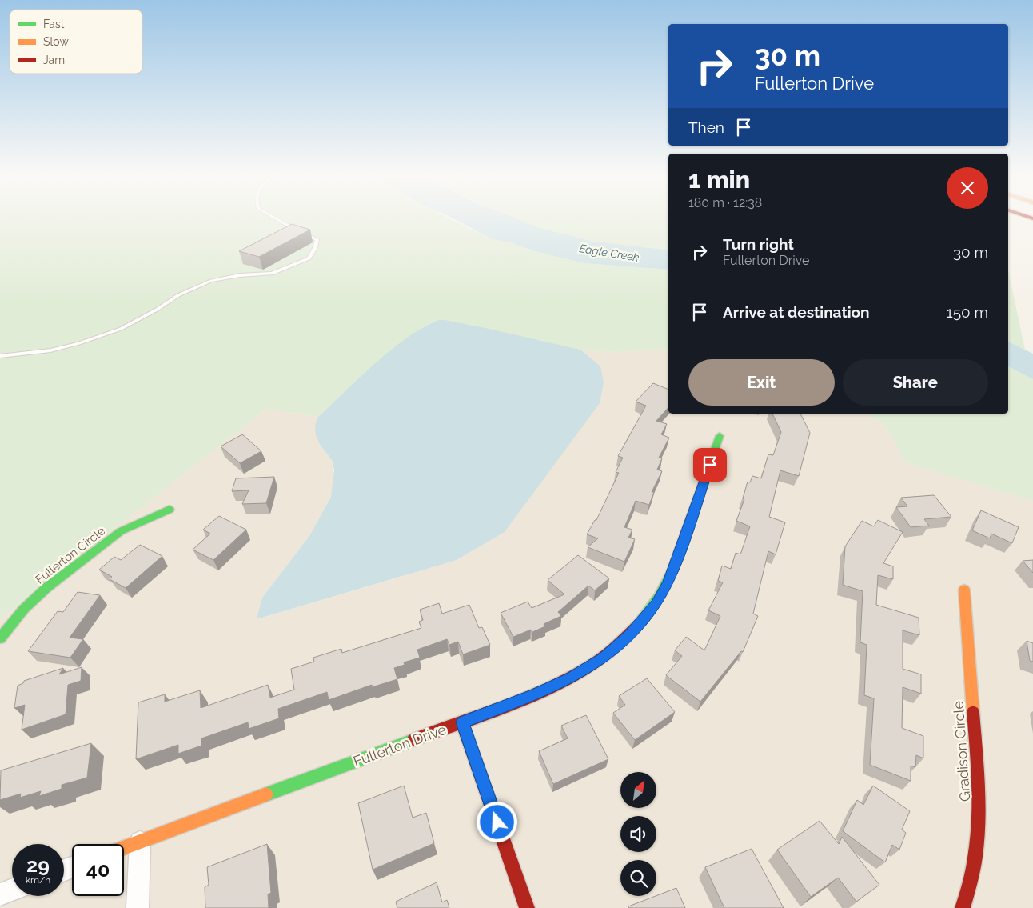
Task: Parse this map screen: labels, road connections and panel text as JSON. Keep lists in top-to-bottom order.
{
  "streets": {
    "street": ["Fullerton Circle", "Fullerton Drive", "Gradison Circle"]
  },
  "water": ["Eagle Creek"],
  "legend": ["Fast", "Slow", "Jam"],
  "north": "top right",
  "page": {
    "turn": ["30 m", "Fullerton Drive"],
    "then": "Then",
    "heading": ["1 min", "180 m · 12:38"],
    "list": [
      {
        "name": "Turn right",
        "note": "Fullerton Drive",
        "value": "30 m"
      },
      {
        "name": "Arrive at destination",
        "value": "150 m"
      }
    ],
    "buttons": ["Exit", "Share"],
    "speed": "29 km/h",
    "limit": "40"
  }
}
